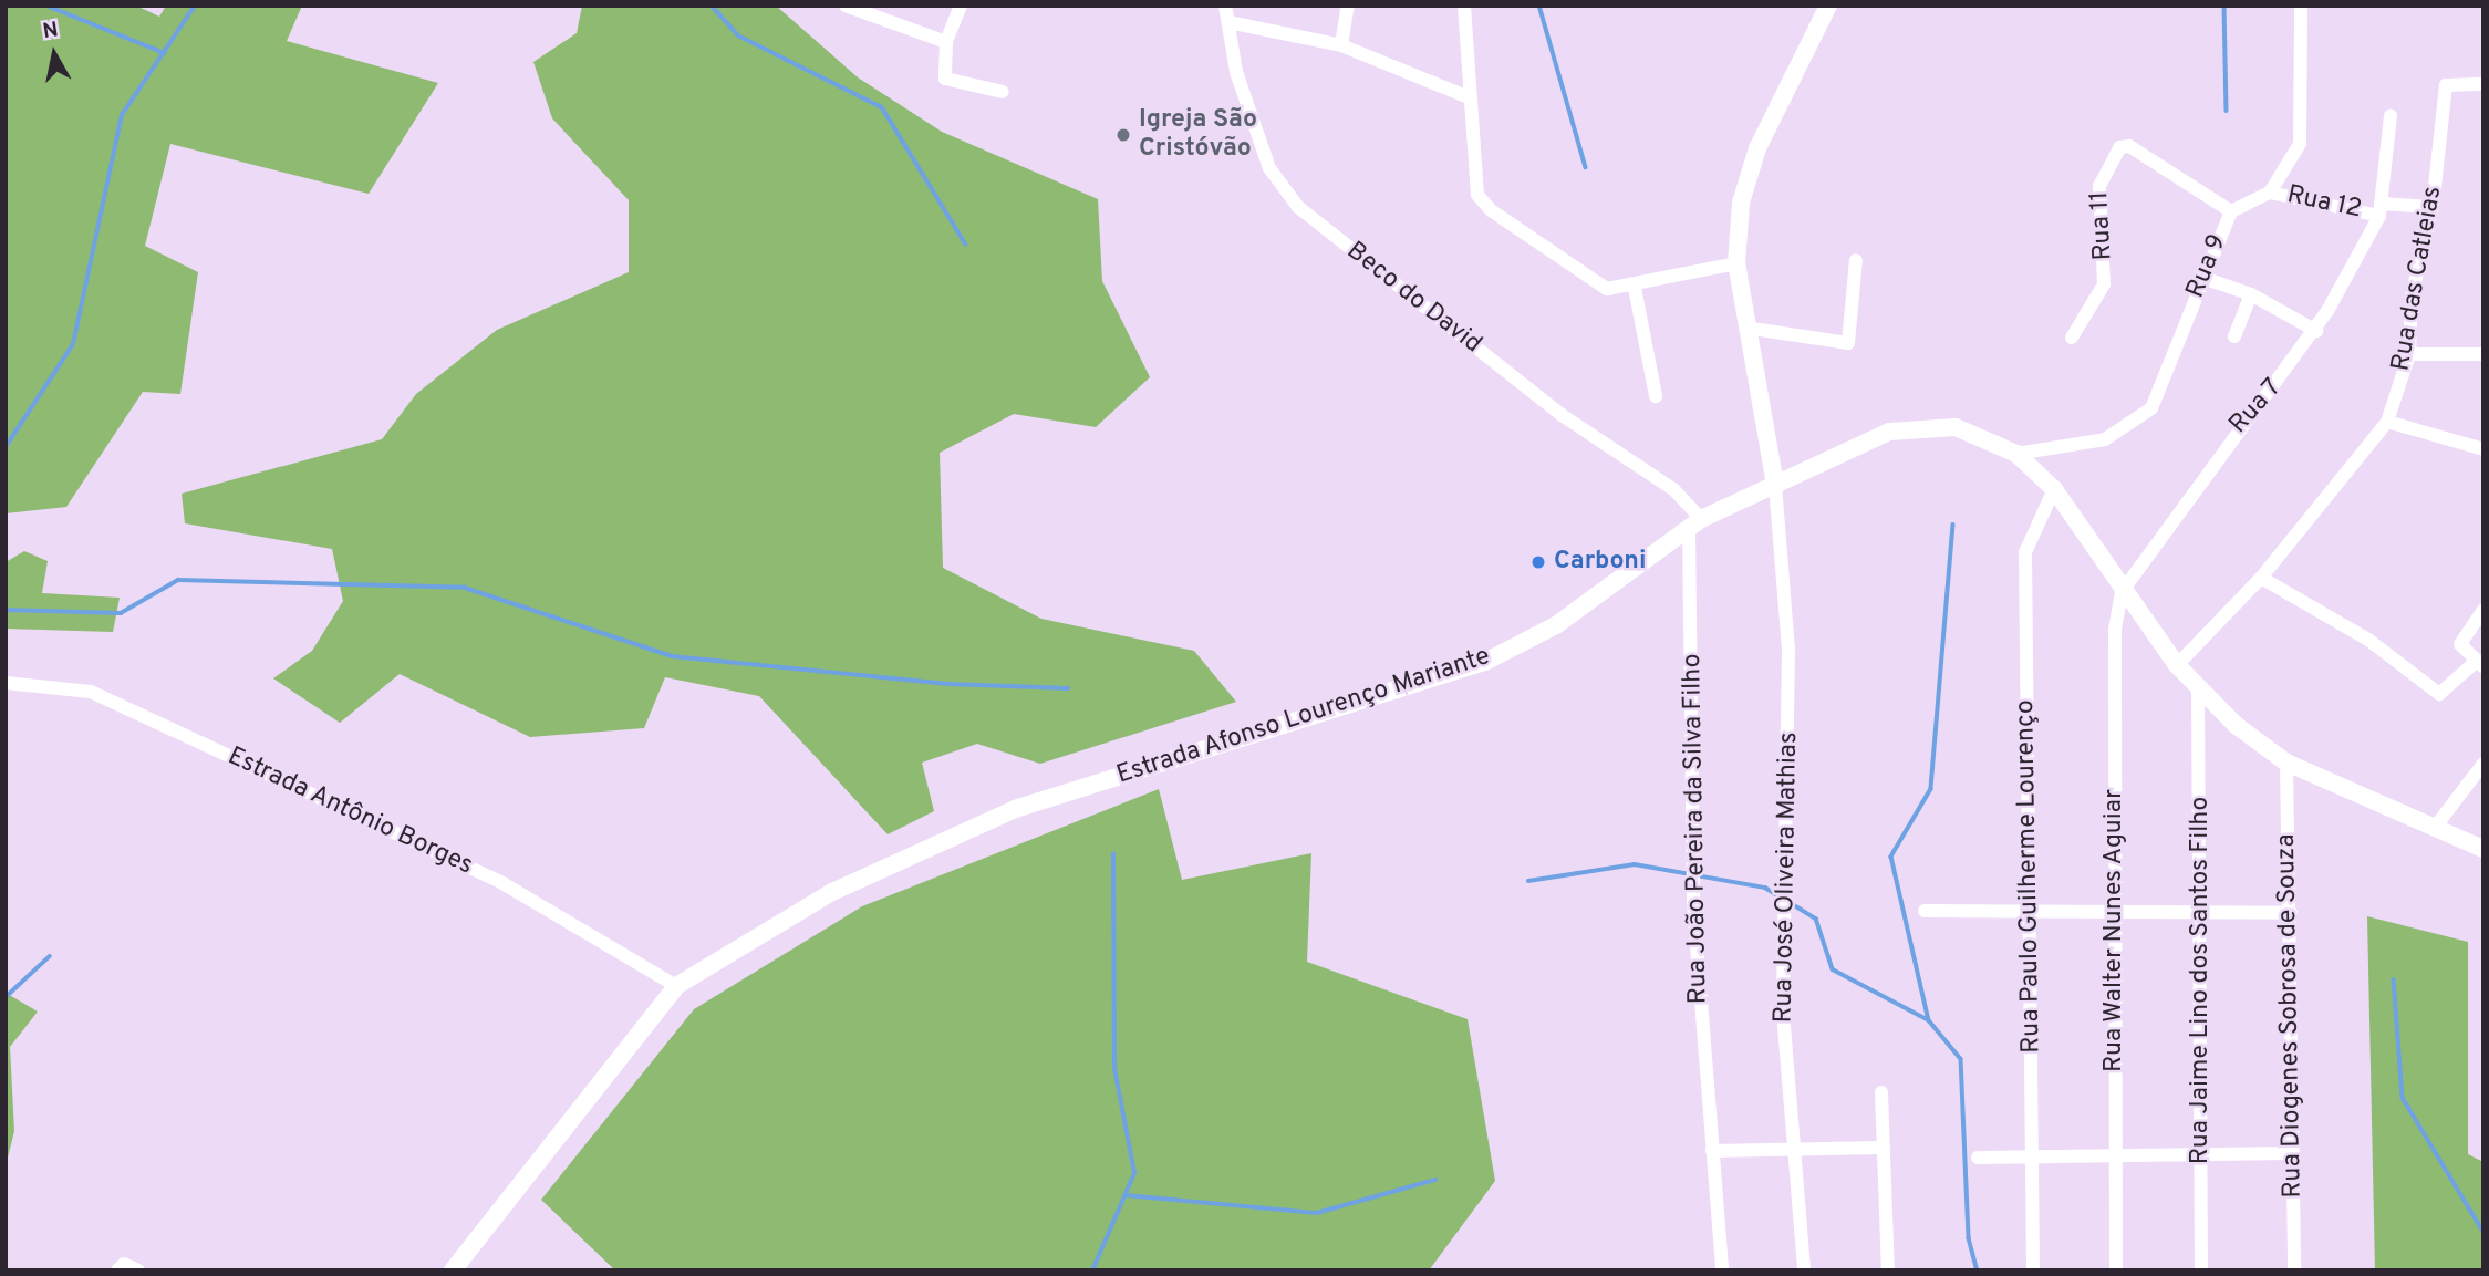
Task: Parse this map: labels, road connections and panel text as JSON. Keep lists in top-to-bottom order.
{
  "streets": {
    "main road": ["Estrada Afonso Lourenço Mariante"],
    "street": [
      "Rua 12",
      "Rua 11",
      "Rua 9",
      "Rua das Catleias",
      "Beco do David",
      "Rua 7",
      "Estrada Antônio Borges",
      "Rua João Pereira da Silva Filho",
      "Rua Paulo Guilherme Lourenço",
      "Rua José Oliveira Mathias",
      "Rua Walter Nunes Aguiar",
      "Rua Jaime Lino dos Santos Filho",
      "Rua Diogenes Sobrosa de Souza"
    ]
  },
  "crossings": [
    ["Rua 12", "Rua 9"],
    ["Rua 12", "Rua das Catleias"],
    ["Rua 12", "Rua 7"],
    ["Rua 11", "Rua 9"],
    ["Rua 9", "Estrada Afonso Lourenço Mariante"],
    ["Rua das Catleias", "Estrada Afonso Lourenço Mariante"],
    ["Beco do David", "Estrada Afonso Lourenço Mariante"],
    ["Beco do David", "Rua João Pereira da Silva Filho"],
    ["Rua 7", "Estrada Afonso Lourenço Mariante"],
    ["Rua 7", "Rua Walter Nunes Aguiar"],
    ["Estrada Afonso Lourenço Mariante", "Estrada Antônio Borges"],
    ["Estrada Afonso Lourenço Mariante", "Rua João Pereira da Silva Filho"],
    ["Estrada Afonso Lourenço Mariante", "Rua Paulo Guilherme Lourenço"],
    ["Estrada Afonso Lourenço Mariante", "Rua José Oliveira Mathias"],
    ["Estrada Afonso Lourenço Mariante", "Rua Walter Nunes Aguiar"],
    ["Estrada Afonso Lourenço Mariante", "Rua Jaime Lino dos Santos Filho"],
    ["Estrada Afonso Lourenço Mariante", "Rua Diogenes Sobrosa de Souza"]
  ],
  "places": ["Igreja São Cristóvão", "Carboni"],
  "north": "top"
}
